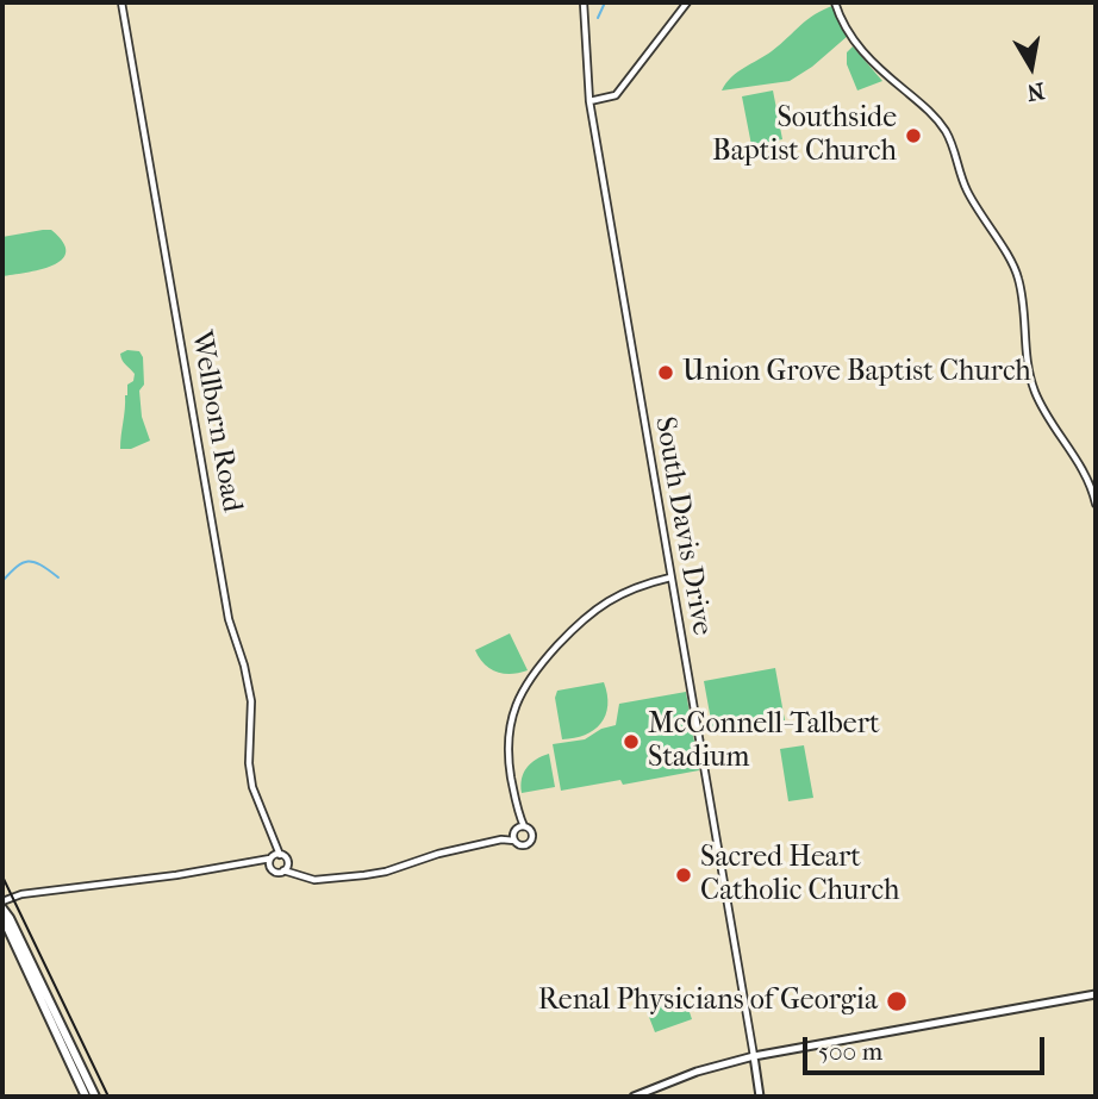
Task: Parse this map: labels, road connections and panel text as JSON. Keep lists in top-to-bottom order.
{
  "streets": {
    "street": ["Wellborn Road", "South Davis Drive"]
  },
  "places": [
    "Southside Baptist Church",
    "Union Grove Baptist Church",
    "McConnell-Talbert Stadium",
    "Sacred Heart Catholic Church",
    "Renal Physicians of Georgia"
  ],
  "scale_bar": "500 m",
  "north": "bottom"
}
